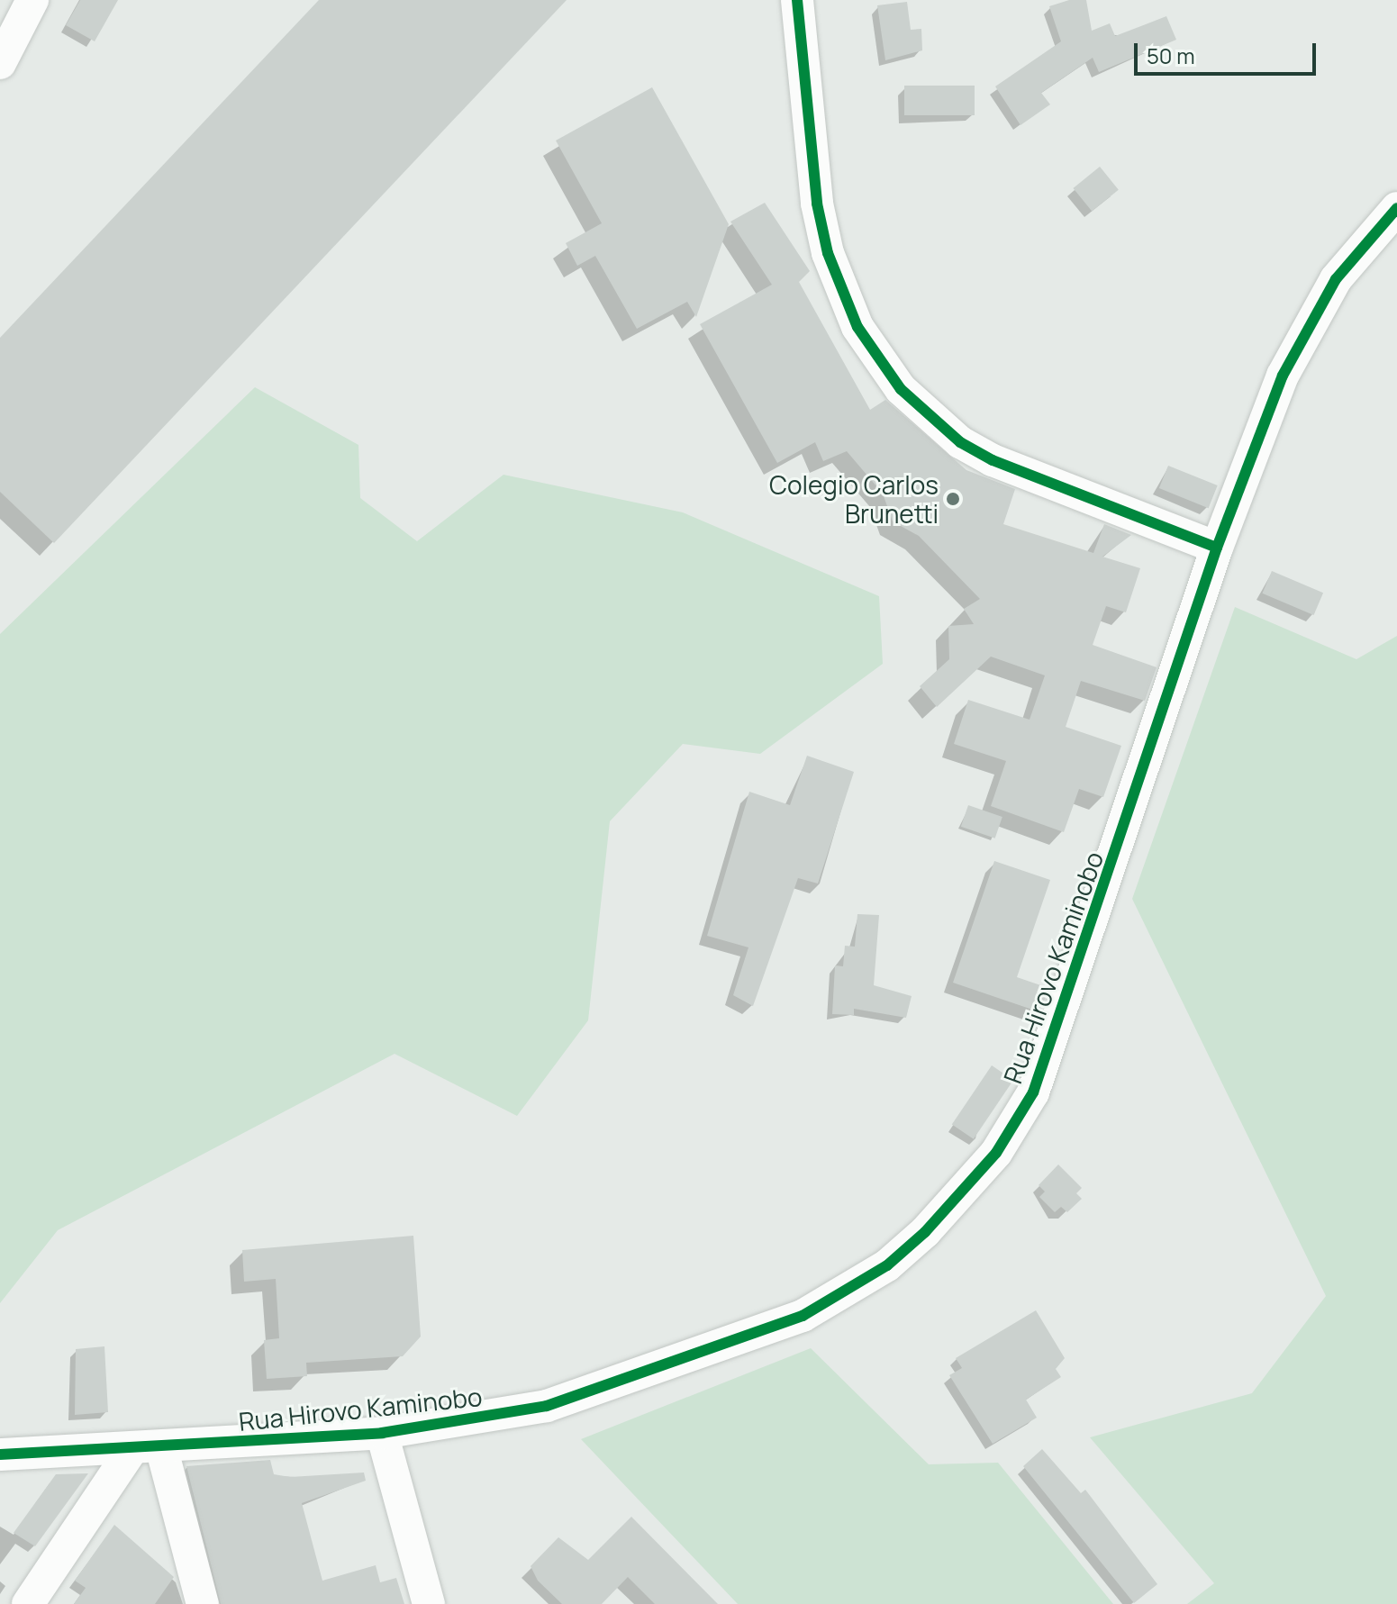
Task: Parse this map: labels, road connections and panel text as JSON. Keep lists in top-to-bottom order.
{
  "streets": {
    "street": ["Rua Hirovo Kaminobo"]
  },
  "places": ["Colegio Carlos Brunetti"],
  "scale_bar": "50 m"
}
